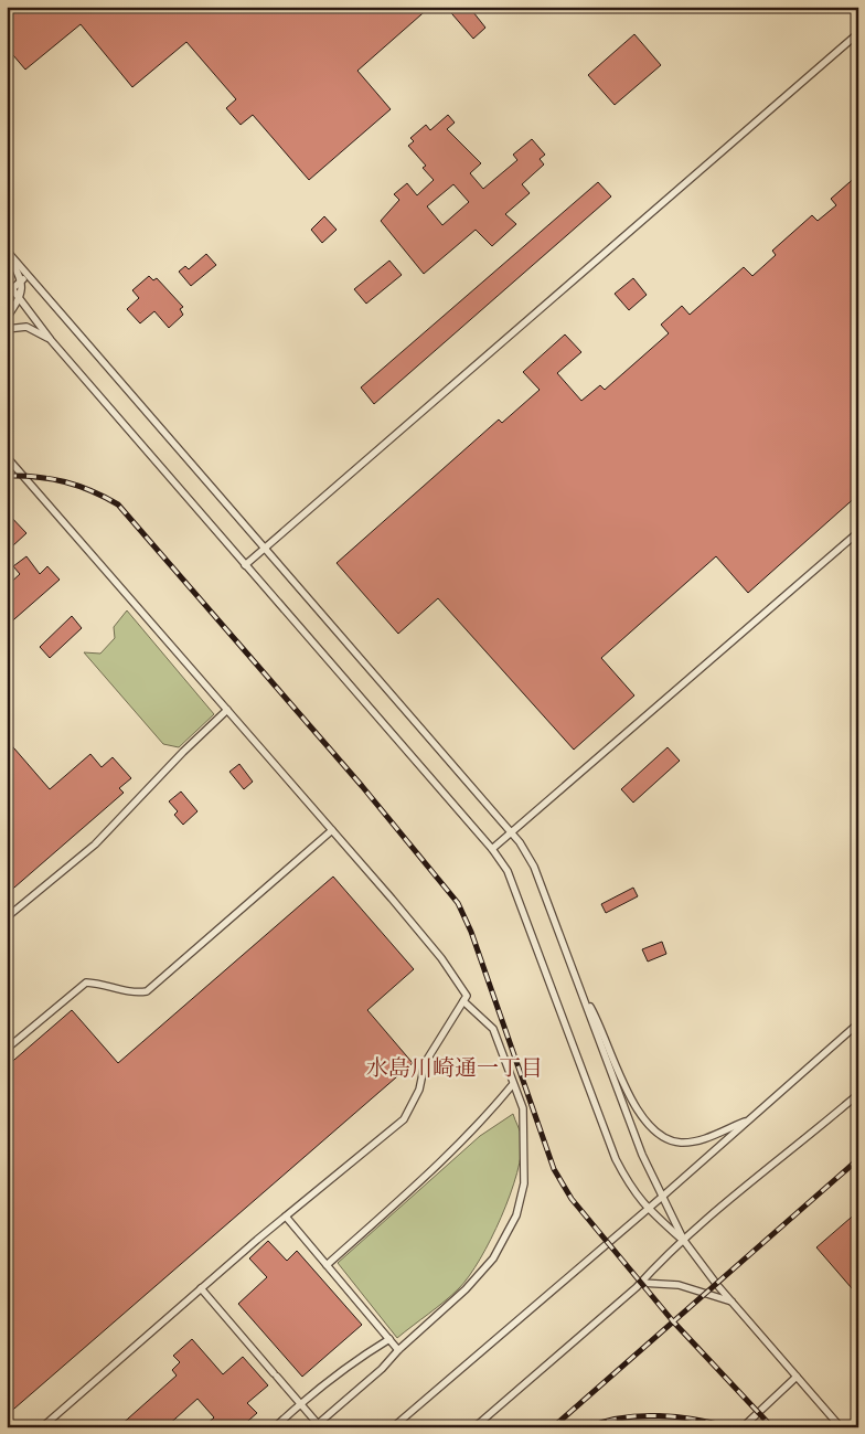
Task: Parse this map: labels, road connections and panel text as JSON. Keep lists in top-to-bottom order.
{
  "districts": ["水島川崎通一丁目"]
}
